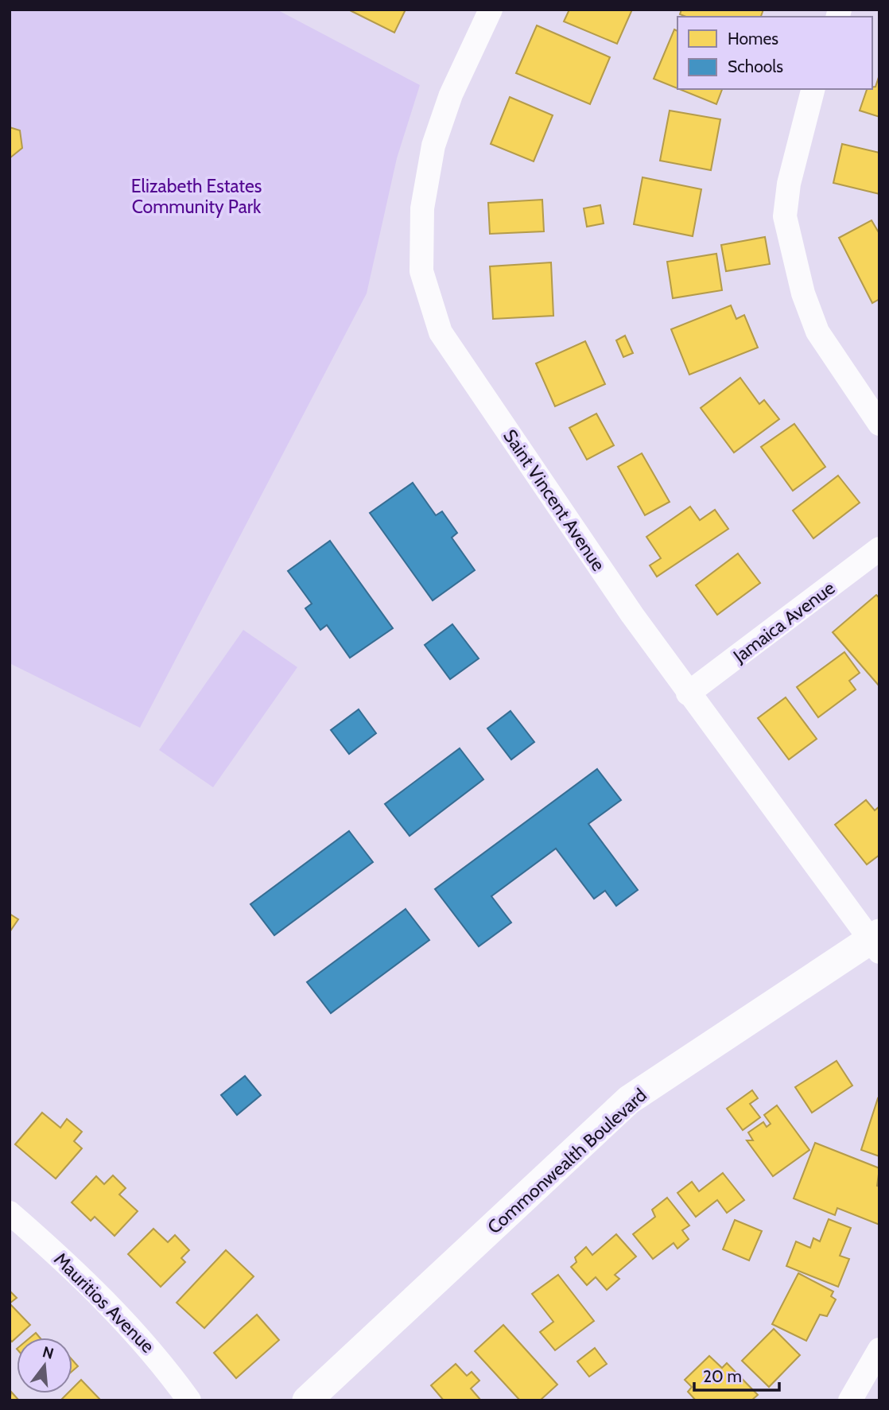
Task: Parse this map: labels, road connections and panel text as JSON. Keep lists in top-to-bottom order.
{
  "streets": {
    "street": [
      "Saint Vincent Avenue",
      "Jamaica Avenue",
      "Commonwealth Boulevard",
      "Mauritios Avenue"
    ]
  },
  "crossings": [
    ["Saint Vincent Avenue", "Jamaica Avenue"],
    ["Saint Vincent Avenue", "Commonwealth Boulevard"]
  ],
  "parks": ["Elizabeth Estates Community Park"],
  "legend": ["Homes", "Schools"],
  "scale_bar": "20 m",
  "north": "top"
}
